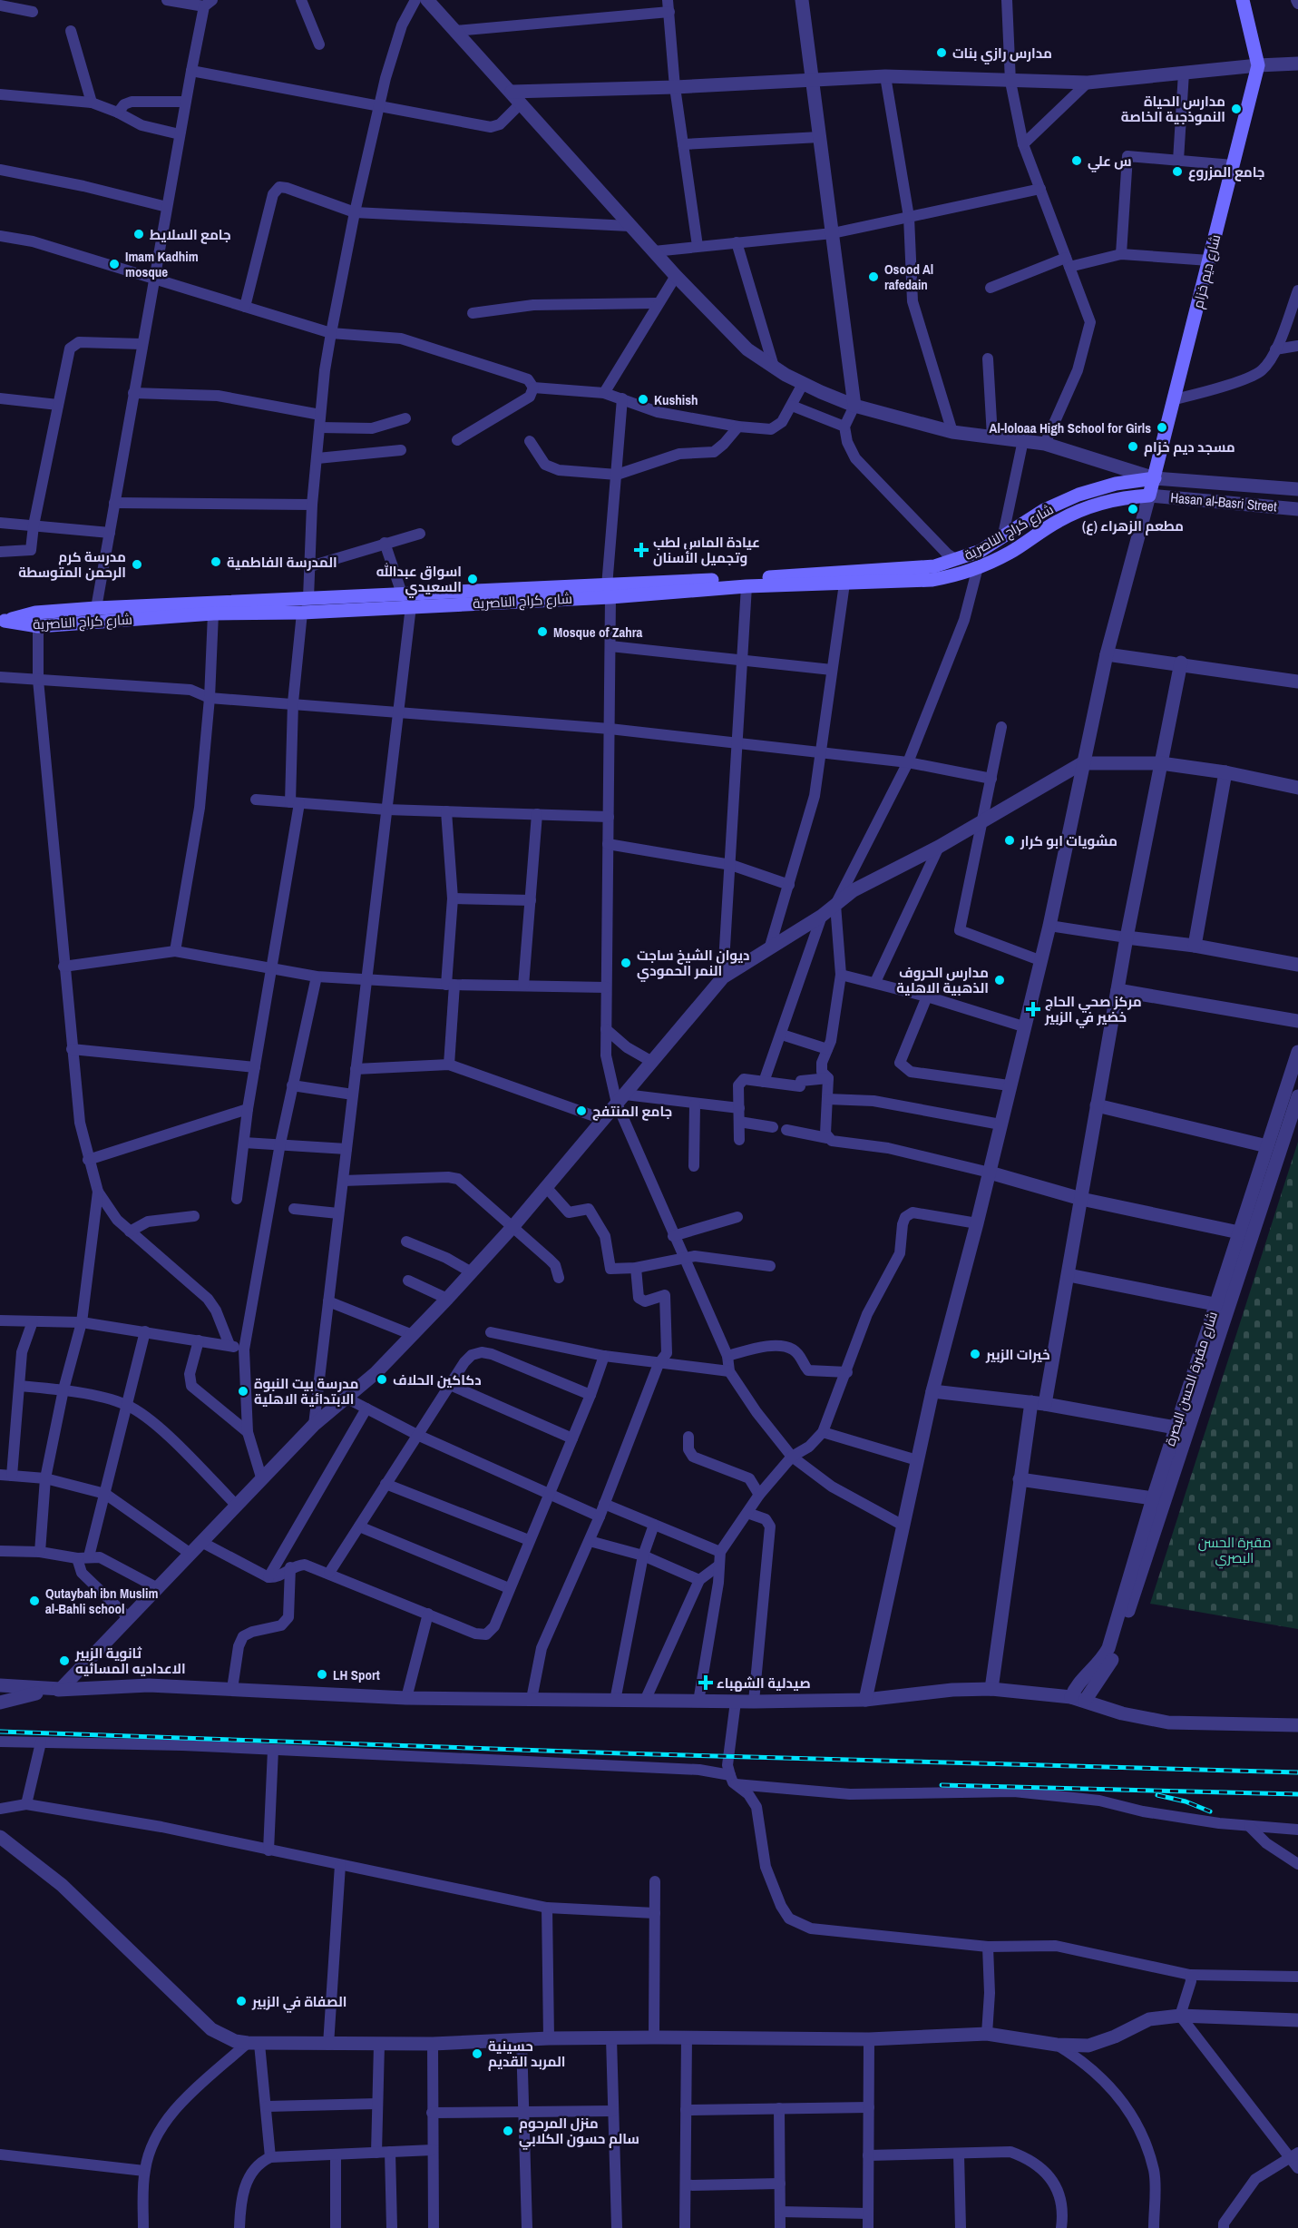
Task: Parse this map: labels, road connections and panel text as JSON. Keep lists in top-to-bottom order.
{
  "streets": {
    "main road": ["شارع ديم خزام", "شارع كراج الناصرية"],
    "street": ["Hasan al-Basri Street", "شارع مقبرة الحسن البصرة"]
  },
  "crossings": [
    ["شارع ديم خزام", "Hasan al-Basri Street"],
    ["شارع ديم خزام", "شارع كراج الناصرية"],
    ["Hasan al-Basri Street", "شارع كراج الناصرية"]
  ],
  "parks": ["مقبرة الحسن البصري"],
  "places": {
    "other": [
      "مدارس رازي بنات",
      "مدارس الحياة النموذجية الخاصة",
      "س علي",
      "جامع المزروع",
      "جامع السلايط",
      "Imam Kadhim mosque",
      "Osood Al rafedain",
      "Kushish",
      "Al-loloaa High School for Girls",
      "مسجد ديم خزام",
      "مطعم الزهراء (ع)",
      "المدرسة الفاطمية",
      "مدرسة كرم الرحمن المتوسطة",
      "اسواق عبدالله السعيدي",
      "Mosque of Zahra",
      "مشويات ابو كرار",
      "ديوان الشيخ ساجت النمر الحمودي",
      "مدارس الحروف الذهبية الاهلية",
      "جامع المنتفج",
      "خيرات الزبير",
      "دكاكين الحلاف",
      "مدرسة بيت النبوة الابتدائية الاهلية",
      "Qutaybah ibn Muslim al-Bahli school",
      "ثانوية الزبير الاعداديه المسائيه",
      "LH Sport",
      "الصفاة في الزبير",
      "حسينية المربد القديم",
      "منزل المرحوم سالم حسون الكلابي"
    ],
    "health": ["عيادة الماس لطب وتجميل الأسنان", "مركز صحي الحاج خضير في الزبير", "صيدلية الشهباء"]
  }
}
